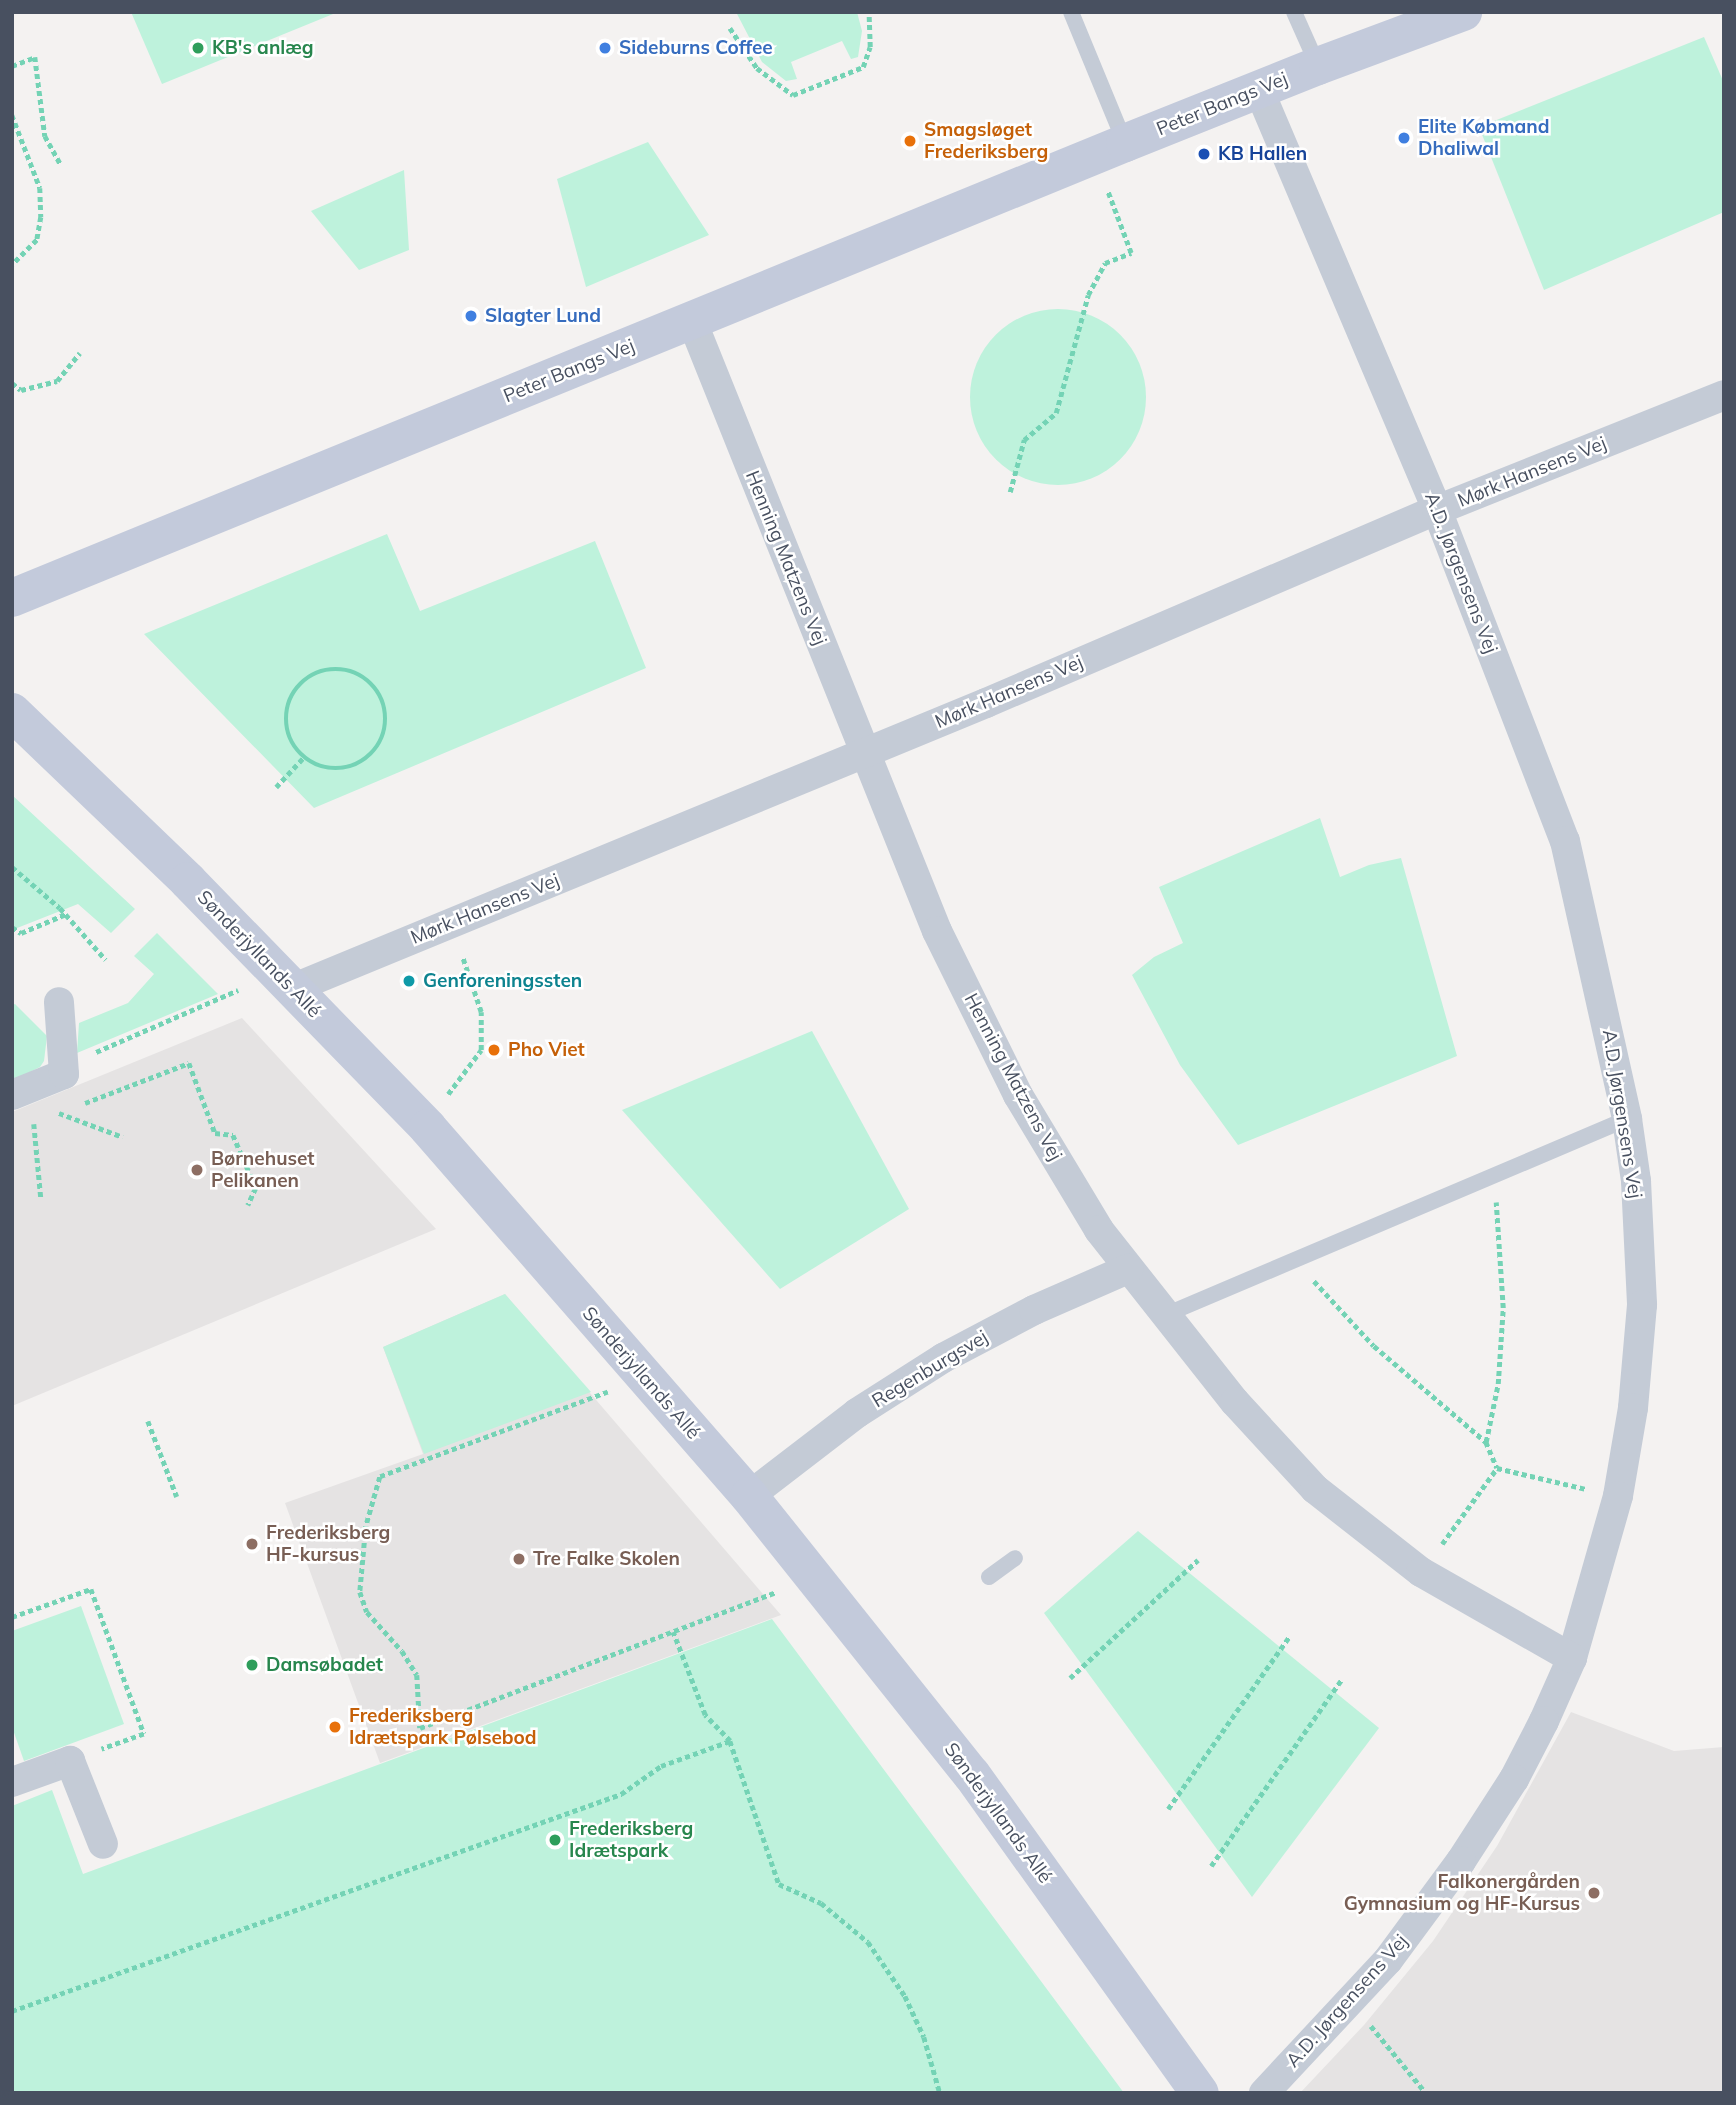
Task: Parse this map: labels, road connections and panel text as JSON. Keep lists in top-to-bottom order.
{
  "streets": {
    "street": [
      "Peter Bangs Vej",
      "Mørk Hansens Vej",
      "Henning Matzens Vej",
      "A.D. Jørgensens Vej",
      "Sønderjyllands Allé",
      "Regenburgsvej"
    ]
  },
  "crossings": [
    ["Peter Bangs Vej", "Henning Matzens Vej"],
    ["Peter Bangs Vej", "A.D. Jørgensens Vej"],
    ["Mørk Hansens Vej", "Henning Matzens Vej"],
    ["Mørk Hansens Vej", "A.D. Jørgensens Vej"],
    ["Mørk Hansens Vej", "Sønderjyllands Allé"],
    ["Henning Matzens Vej", "A.D. Jørgensens Vej"],
    ["Henning Matzens Vej", "Regenburgsvej"],
    ["Sønderjyllands Allé", "Regenburgsvej"]
  ],
  "places": [
    "KB's anlæg",
    "Sideburns Coffee",
    "Elite Købmand Dhaliwal",
    "Smagsløget Frederiksberg",
    "KB Hallen",
    "Slagter Lund",
    "Genforeningssten",
    "Pho Viet",
    "Børnehuset Pelikanen",
    "Frederiksberg HF-kursus",
    "Tre Falke Skolen",
    "Damsøbadet",
    "Frederiksberg Idrætspark Pølsebod",
    "Frederiksberg Idrætspark",
    "Falkonergården Gymnasium og HF-Kursus"
  ]
}
